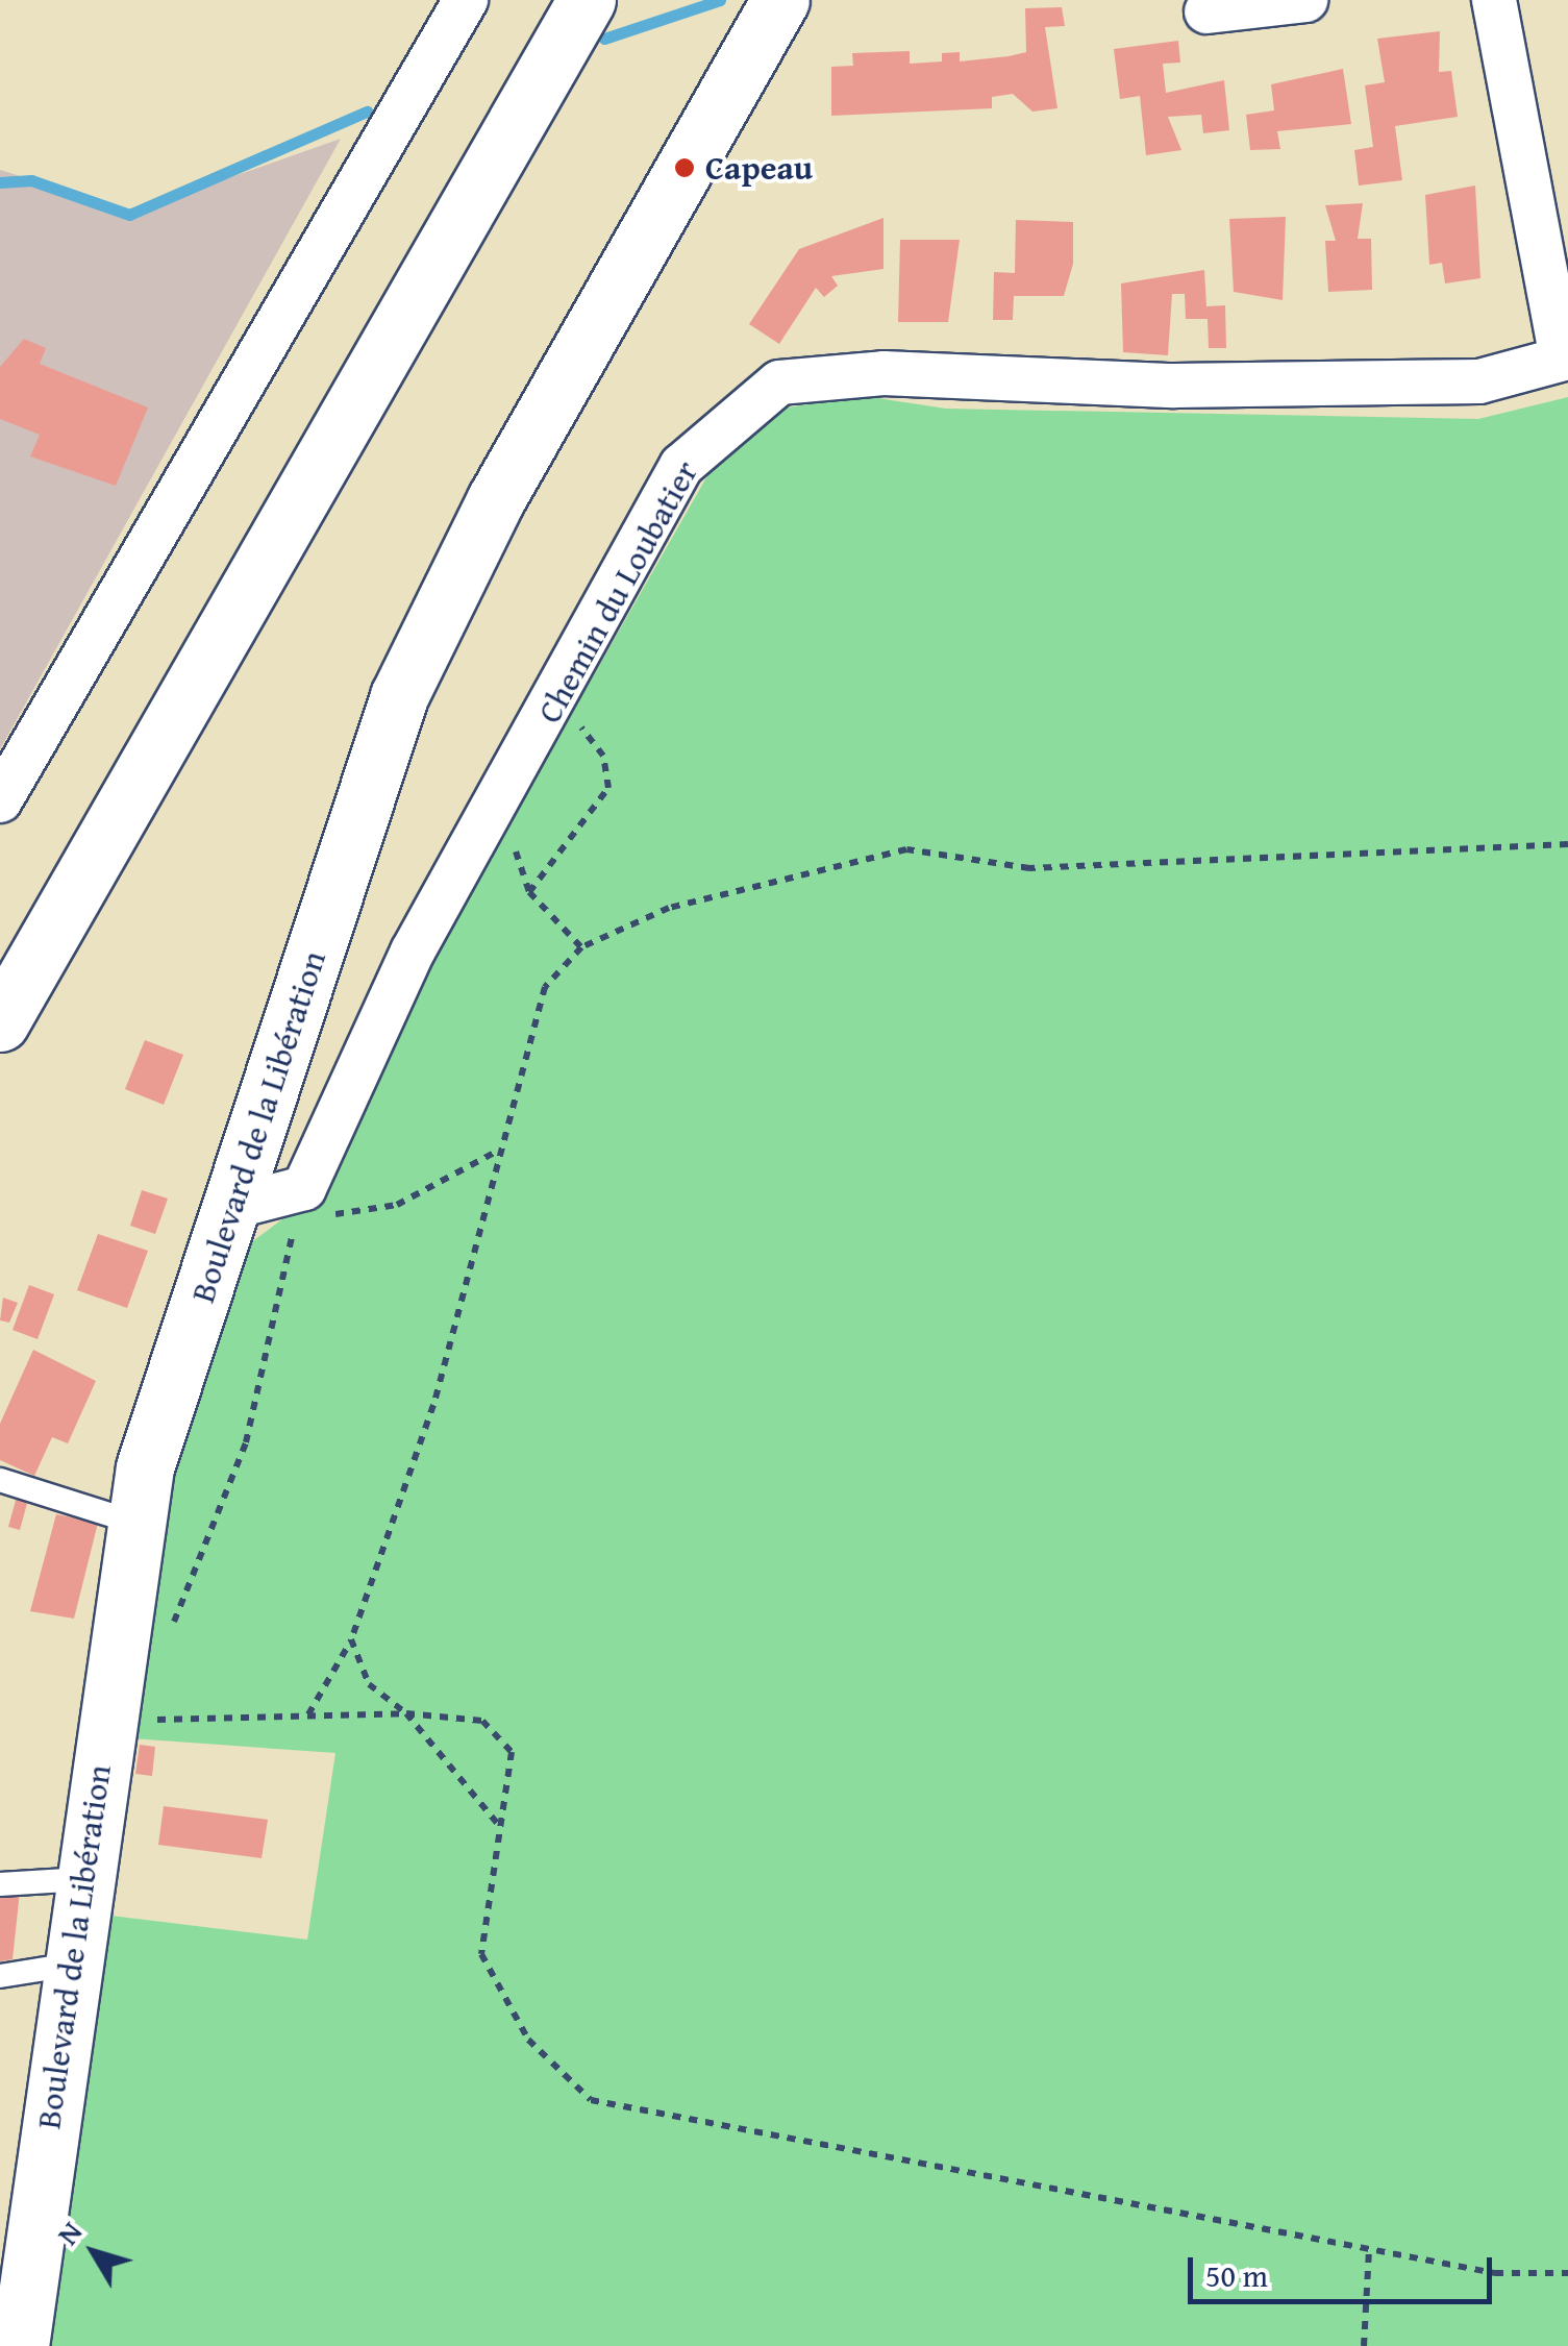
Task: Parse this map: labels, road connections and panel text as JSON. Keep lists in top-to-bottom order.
{
  "streets": {
    "street": ["Chemin du Loubatier", "Boulevard de la Libération"]
  },
  "places": ["Capeau"],
  "scale_bar": "50 m",
  "north": "top left"
}
